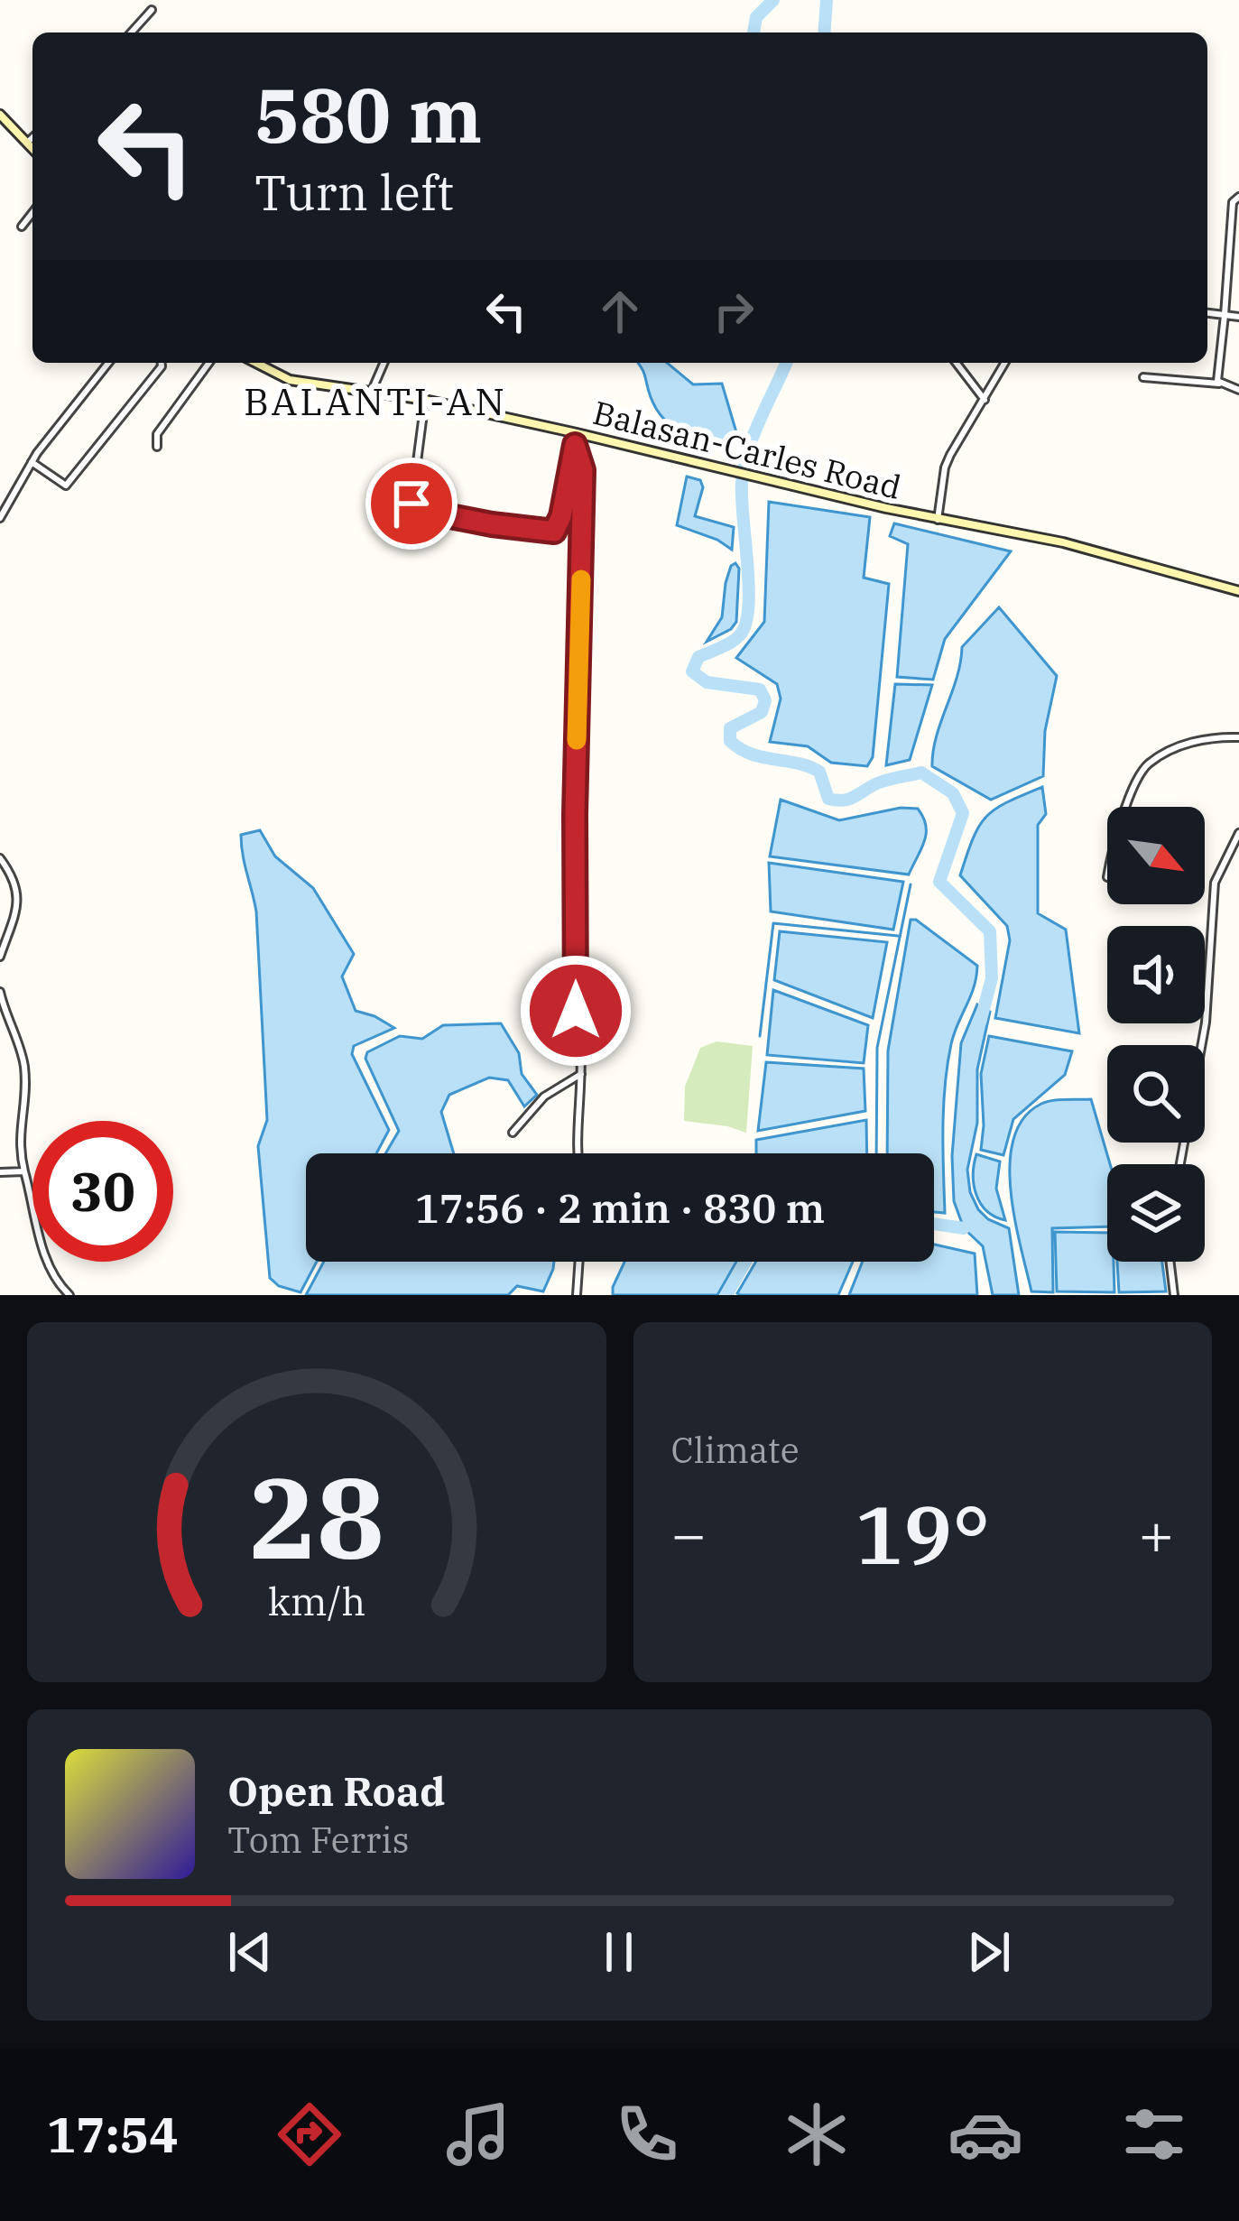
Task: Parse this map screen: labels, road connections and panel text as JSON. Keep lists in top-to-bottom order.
{
  "streets": {
    "main road": ["Balasan-Carles Road"]
  },
  "districts": ["BALANTI-AN"],
  "north": "bottom right",
  "page": {
    "turn": ["580 m", "Turn left"],
    "limit": "30",
    "trip": "17:56 · 2 min · 830 m",
    "tile": "Climate",
    "heat": ["−", "19°", "+"],
    "song": ["Open Road", "Tom Ferris"],
    "tabs": "17:54",
    "gauge": ["28", "km/h"]
  }
}
